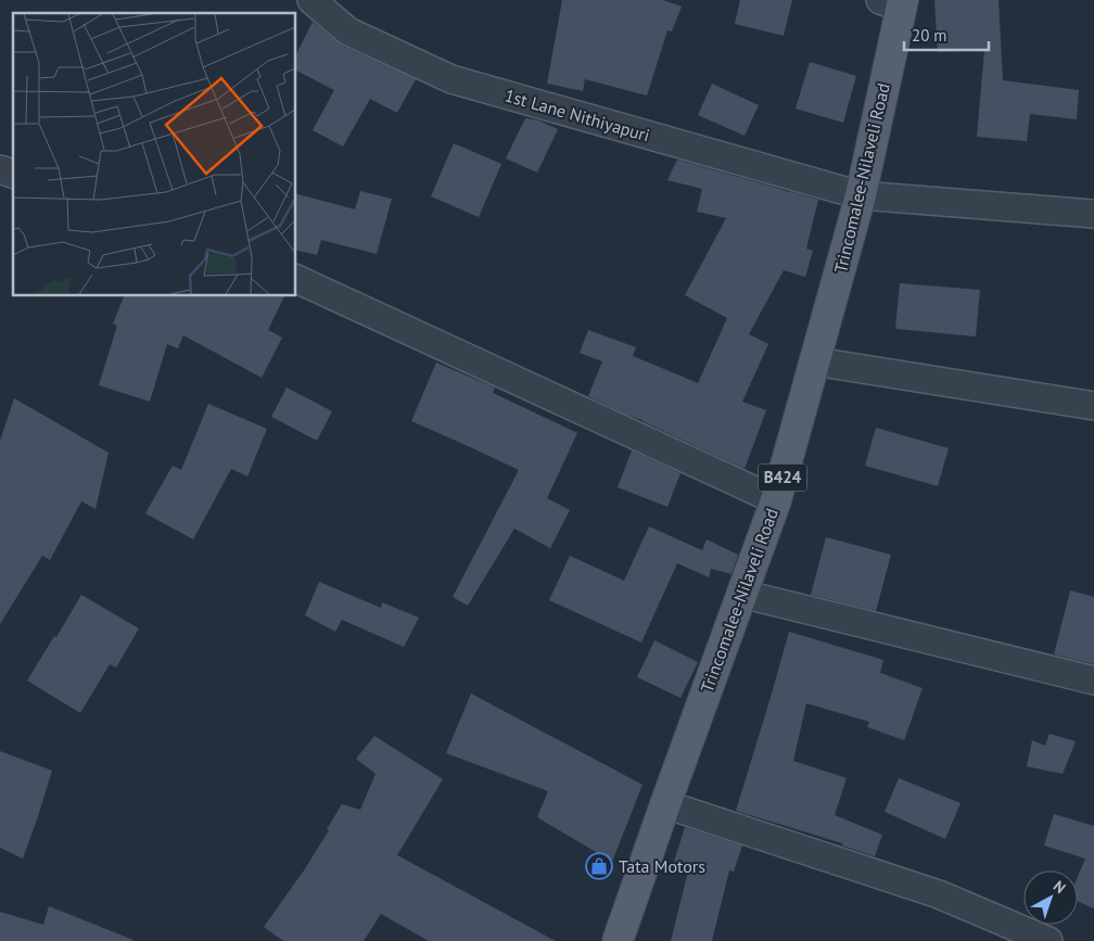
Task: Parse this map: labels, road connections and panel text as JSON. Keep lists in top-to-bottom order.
{
  "streets": {
    "main road": ["Trincomalee-Nilaveli Road", "B424"],
    "street": ["1st Lane Nithiyapuri"]
  },
  "crossings": [
    ["1st Lane Nithiyapuri", "Trincomalee-Nilaveli Road"]
  ],
  "places": {
    "shop": ["Tata Motors"]
  },
  "scale_bar": "20 m",
  "north": "top right"
}
